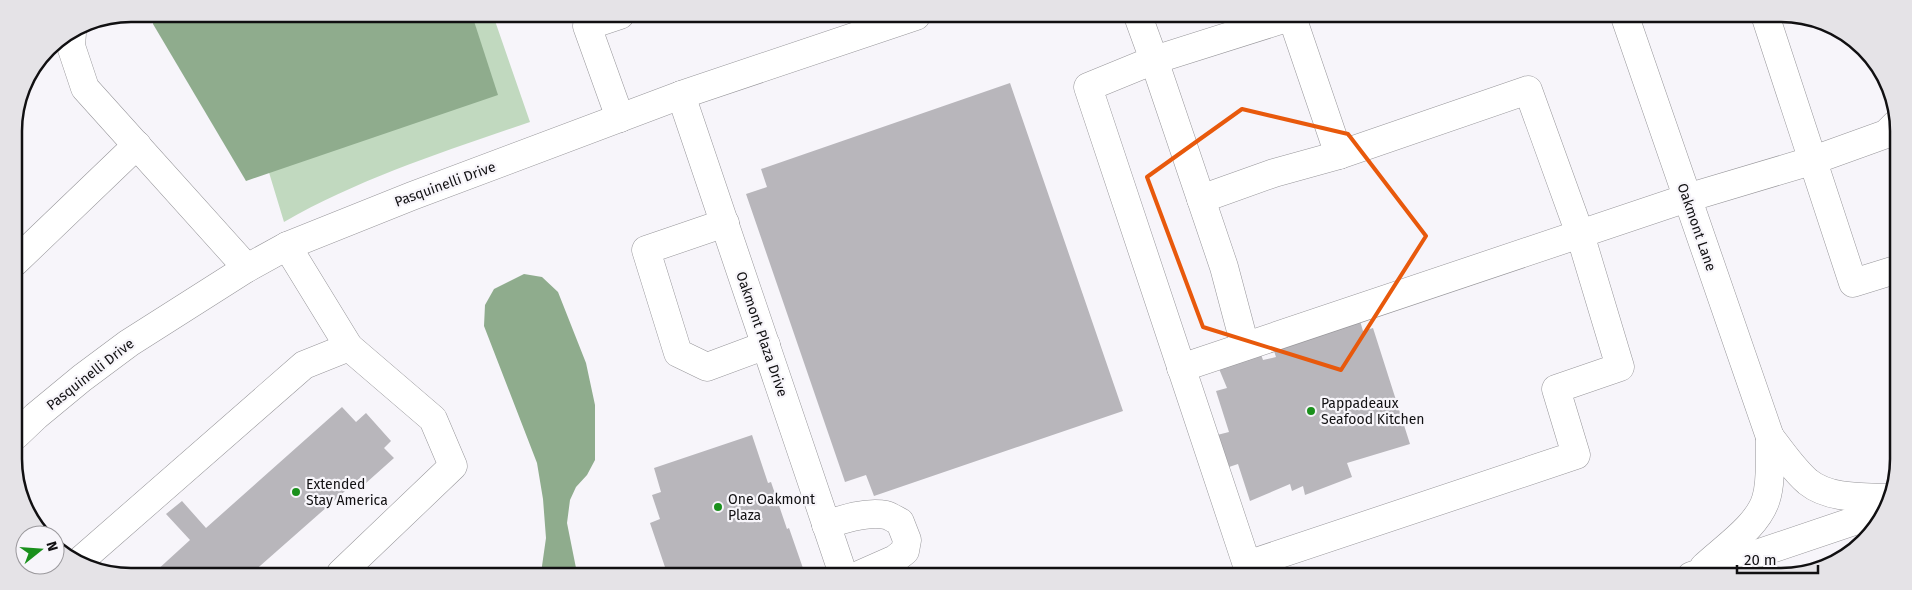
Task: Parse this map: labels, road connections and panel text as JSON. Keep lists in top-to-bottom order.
{
  "streets": {
    "main road": ["Pasquinelli Drive", "Oakmont Lane", "Oakmont Plaza Drive"]
  },
  "crossings": [
    ["Pasquinelli Drive", "Oakmont Plaza Drive"]
  ],
  "places": ["Pappadeaux Seafood Kitchen", "Extended Stay America", "One Oakmont Plaza"],
  "scale_bar": "20 m",
  "north": "right"
}
